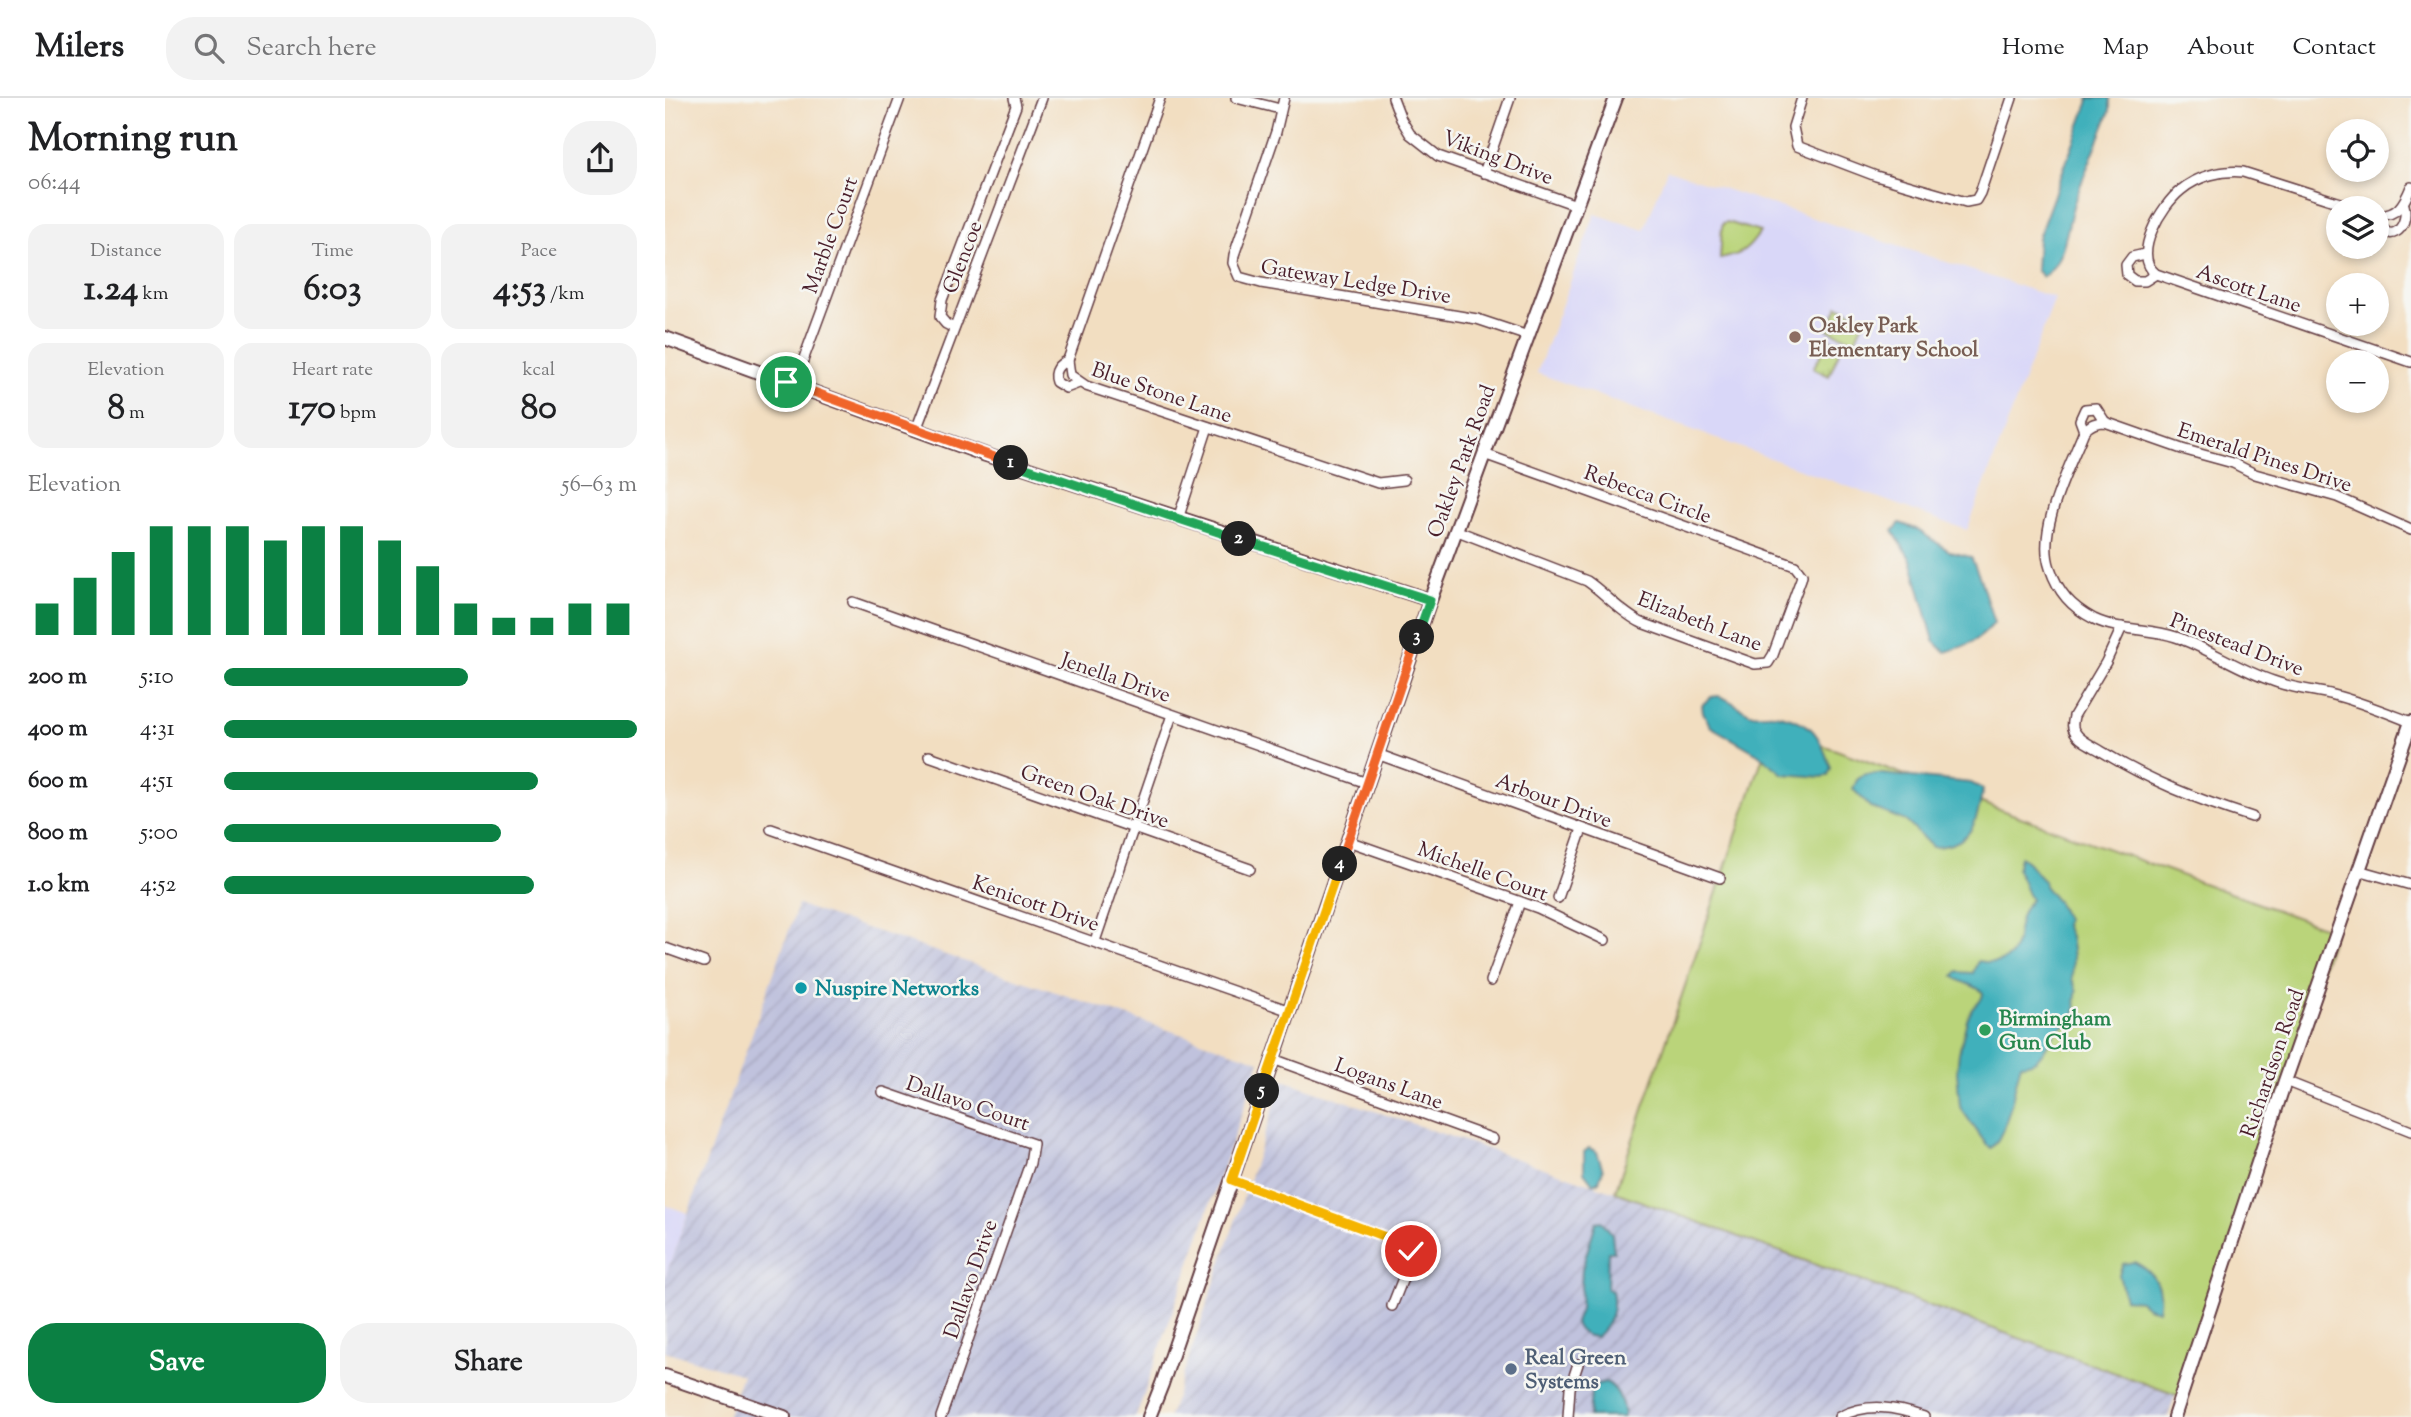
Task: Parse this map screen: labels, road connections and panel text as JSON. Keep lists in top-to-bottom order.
{
  "streets": {
    "street": [
      "Viking Drive",
      "Marble Court",
      "Glencoe",
      "Gateway Ledge Drive",
      "Ascott Lane",
      "Blue Stone Lane",
      "Emerald Pines Drive",
      "Oakley Park Road",
      "Rebecca Circle",
      "Elizabeth Lane",
      "Pinestead Drive",
      "Jenella Drive",
      "Green Oak Drive",
      "Arbour Drive",
      "Michelle Court",
      "Kenicott Drive",
      "Richardson Road",
      "Logans Lane",
      "Dallavo Court",
      "Dallavo Drive"
    ]
  },
  "crossings": [
    ["Viking Drive", "Oakley Park Road"],
    ["Gateway Ledge Drive", "Oakley Park Road"],
    ["Emerald Pines Drive", "Pinestead Drive"],
    ["Oakley Park Road", "Rebecca Circle"],
    ["Oakley Park Road", "Elizabeth Lane"],
    ["Oakley Park Road", "Jenella Drive"],
    ["Oakley Park Road", "Arbour Drive"],
    ["Oakley Park Road", "Michelle Court"],
    ["Oakley Park Road", "Kenicott Drive"],
    ["Oakley Park Road", "Logans Lane"],
    ["Rebecca Circle", "Elizabeth Lane"],
    ["Pinestead Drive", "Richardson Road"],
    ["Dallavo Court", "Dallavo Drive"]
  ],
  "places": [
    "Oakley Park Elementary School",
    "Nuspire Networks",
    "Birmingham Gun Club",
    "Real Green Systems"
  ],
  "page": {
    "header": "Milers",
    "search": "Search here",
    "nav": [
      "Home",
      "Map",
      "About",
      "Contact"
    ],
    "heading": ["Morning run", "06:44"],
    "map_buttons": ["+", "−"],
    "stats": [
      ["Distance", "1.24 km"],
      ["Time", "6:03"],
      ["Pace", "4:53 /km"],
      ["Elevation", "8 m"],
      ["Heart rate", "170 bpm"],
      ["kcal", "80"]
    ],
    "pins": [
      "1",
      "2",
      "3",
      "4",
      "5"
    ],
    "chart": ["Elevation", "56–63 m"],
    "list": [
      {
        "name": "200 m",
        "note": "5:10"
      },
      {
        "name": "400 m",
        "note": "4:31"
      },
      {
        "name": "600 m",
        "note": "4:51"
      },
      {
        "name": "800 m",
        "note": "5:00"
      },
      {
        "name": "1.0 km",
        "note": "4:52"
      }
    ],
    "buttons": ["Save", "Share"]
  }
}
